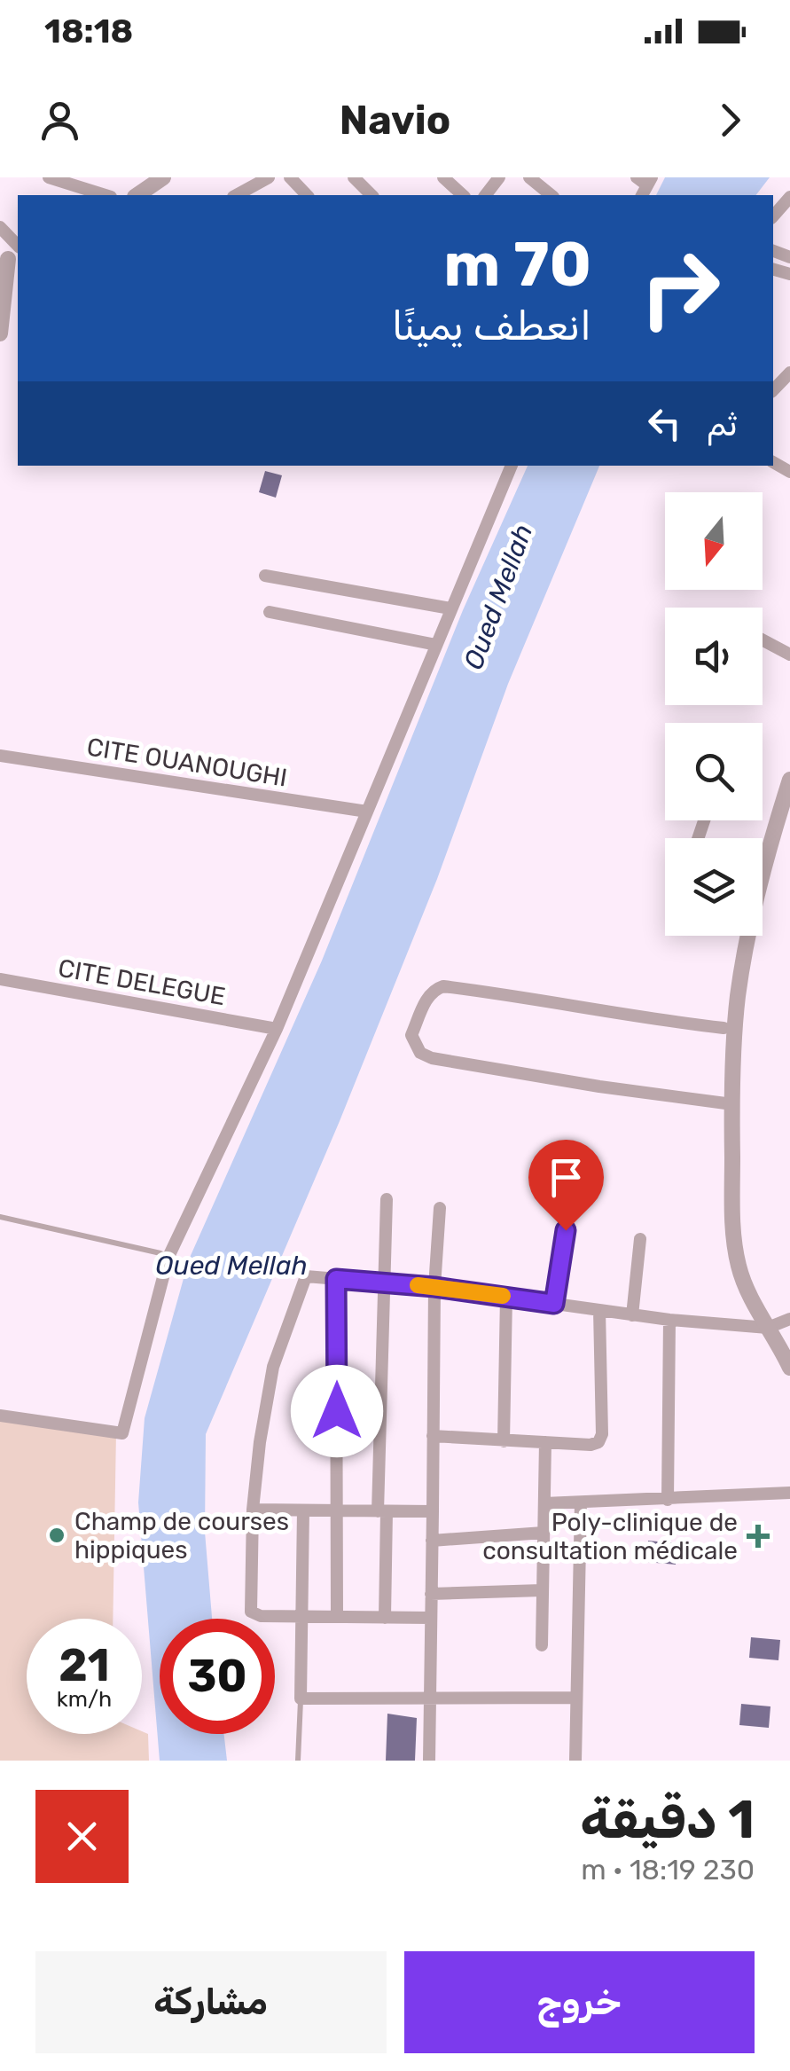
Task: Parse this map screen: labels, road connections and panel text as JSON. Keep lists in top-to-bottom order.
{
  "streets": {
    "street": ["CITE OUANOUGHI", "CITE DELEGUE"]
  },
  "water": ["Oued Mellah"],
  "places": {
    "other": ["Champ de courses hippiques"],
    "health": ["Poly-clinique de consultation médicale"]
  },
  "north": "bottom",
  "page": {
    "status": "18:18",
    "header": "Navio",
    "turn": ["70 m", "انعطف يمينًا"],
    "then": "ثم",
    "speed": "21 km/h",
    "limit": "30",
    "heading": ["1 دقيقة", "230 m · 18:19"],
    "buttons": ["خروج", "مشاركة"]
  }
}
